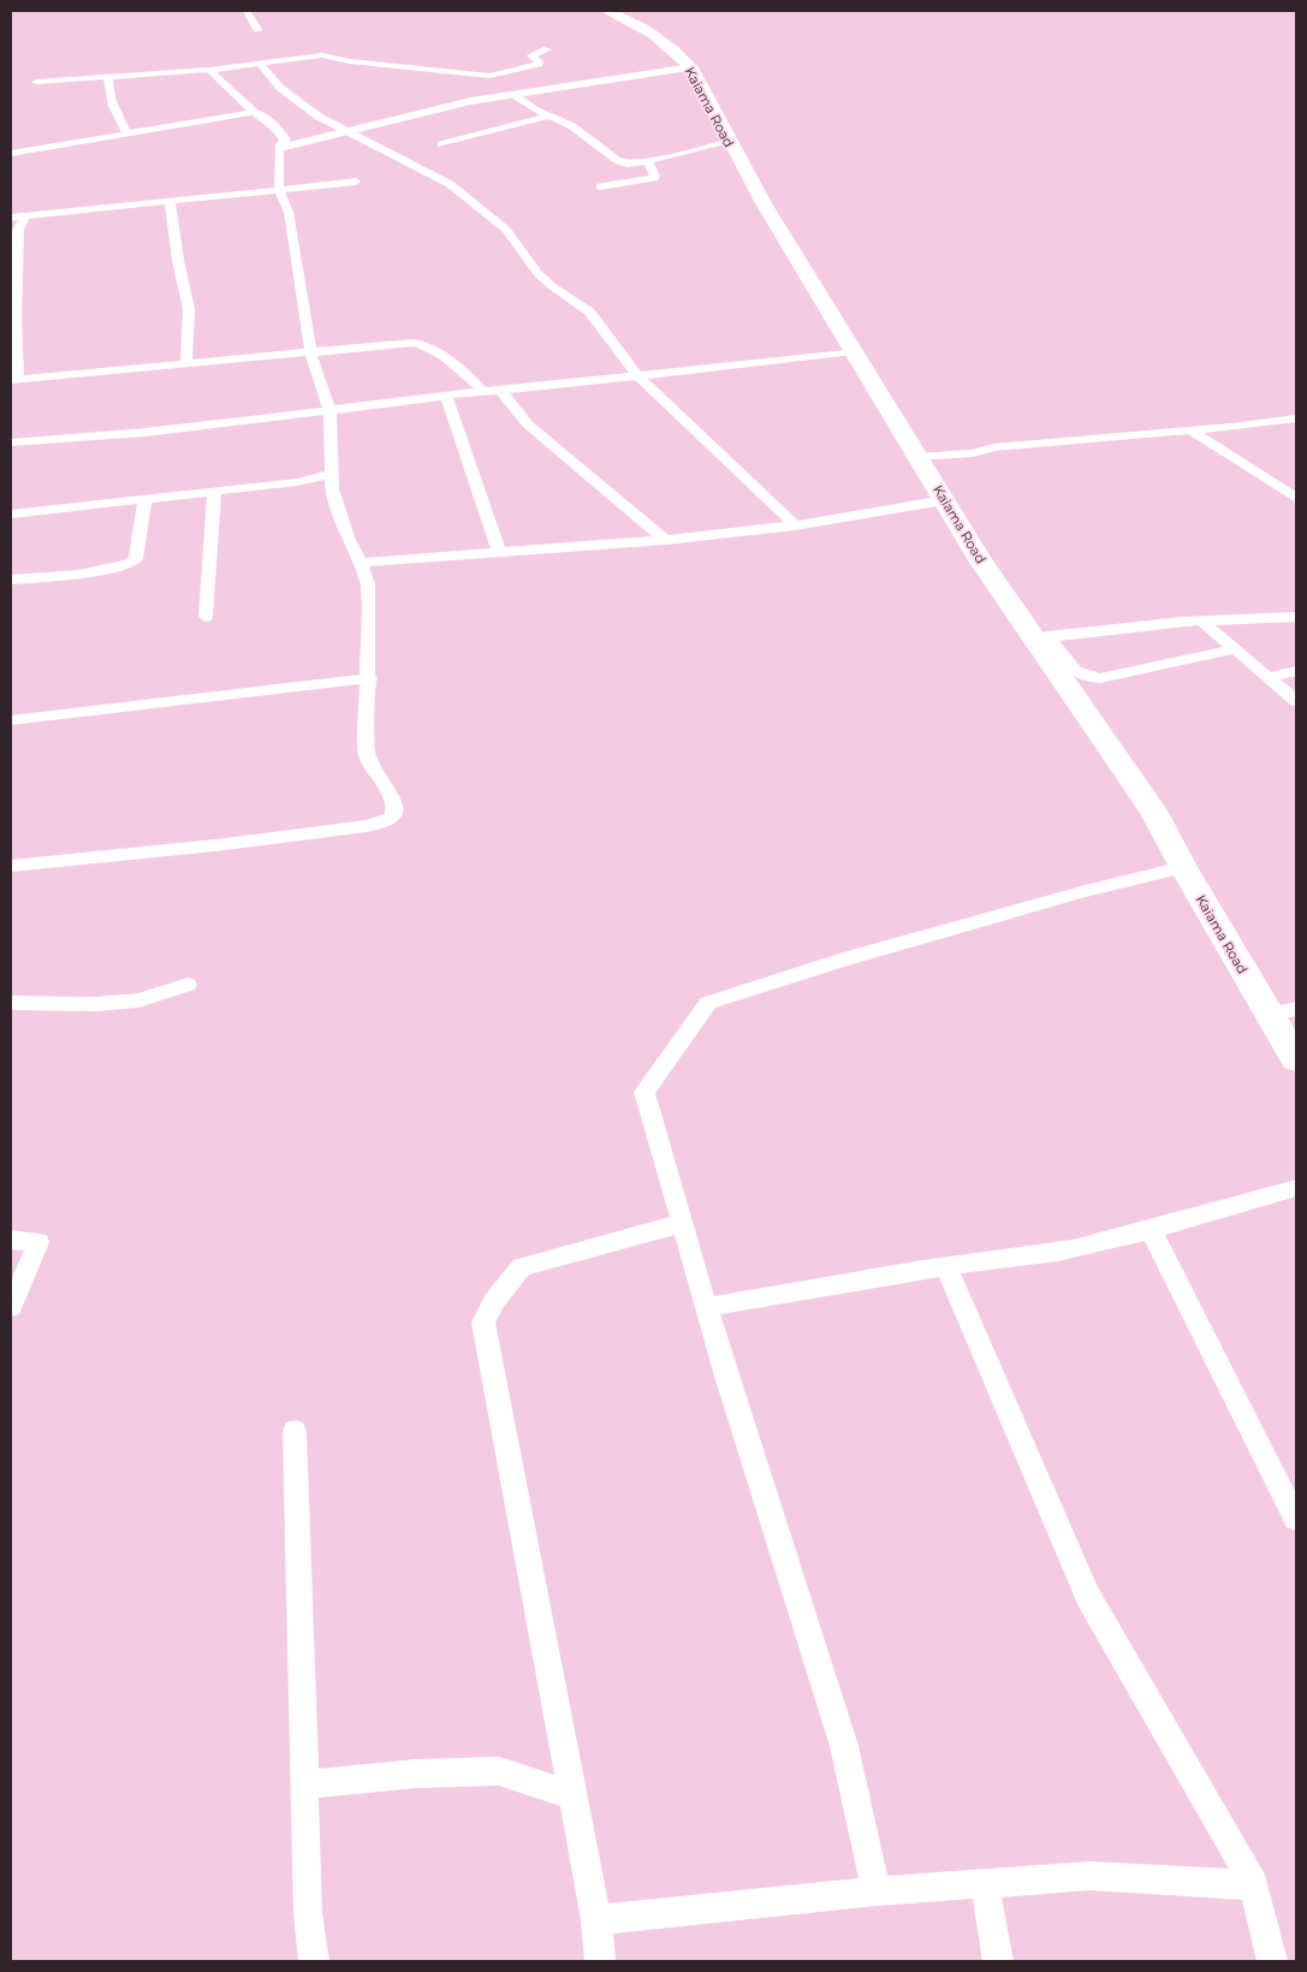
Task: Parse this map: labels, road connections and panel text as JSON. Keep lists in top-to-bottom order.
{
  "streets": {
    "highway": ["Kaiama Road"]
  }
}
